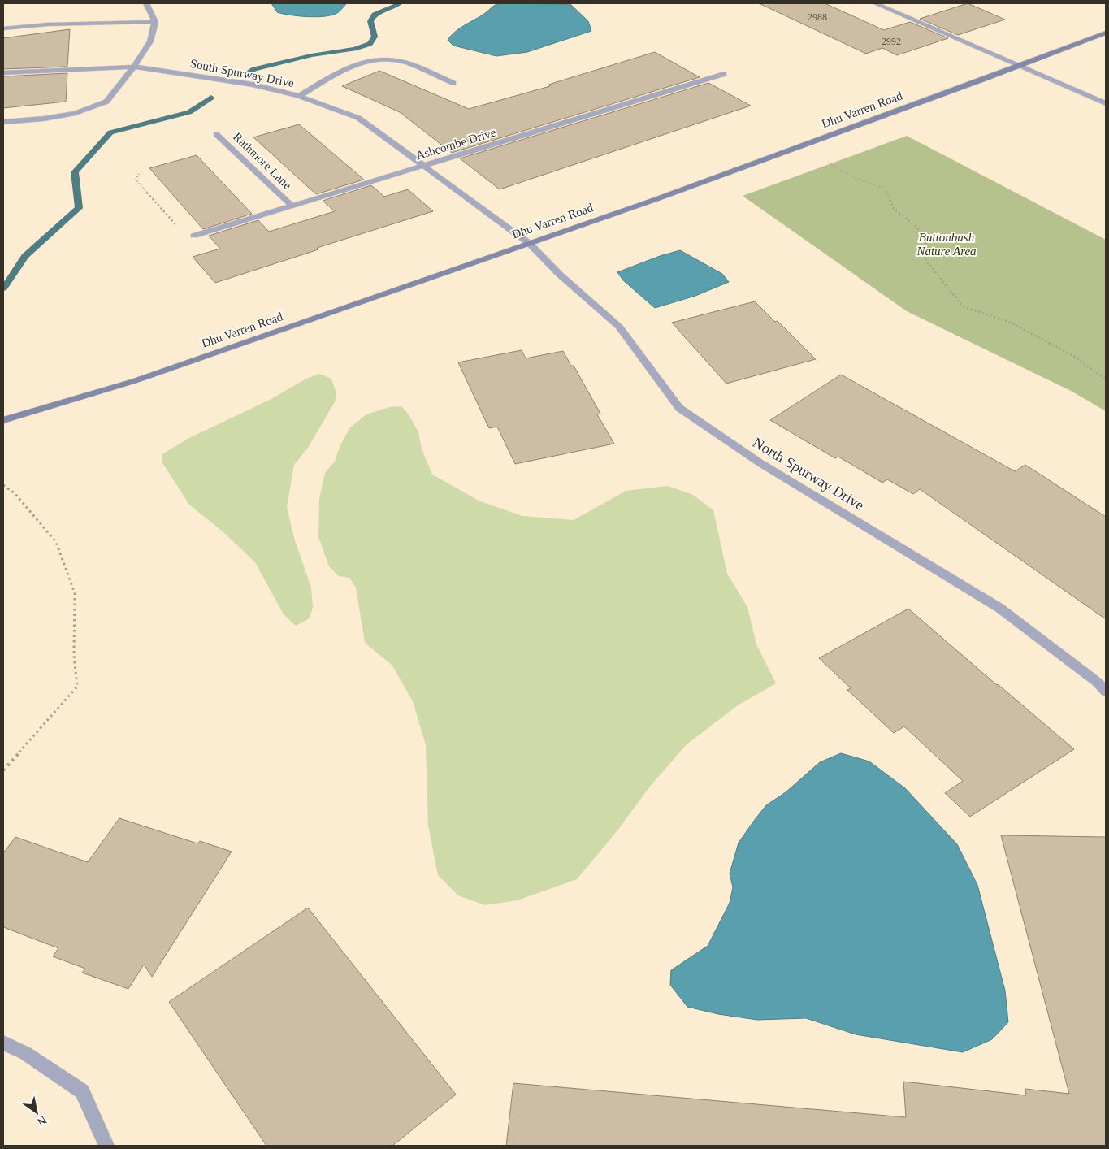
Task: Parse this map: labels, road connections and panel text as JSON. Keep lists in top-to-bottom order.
{
  "streets": {
    "main road": ["Dhu Varren Road"],
    "street": [
      "South Spurway Drive",
      "Ashcombe Drive",
      "Rathmore Lane",
      "North Spurway Drive"
    ]
  },
  "crossings": [
    ["South Spurway Drive", "Dhu Varren Road"],
    ["South Spurway Drive", "Ashcombe Drive"],
    ["South Spurway Drive", "North Spurway Drive"],
    ["Dhu Varren Road", "North Spurway Drive"],
    ["Ashcombe Drive", "Rathmore Lane"]
  ],
  "parks": ["Buttonbush Nature Area"],
  "house_numbers": ["2988", "2992"],
  "north": "bottom right"
}
